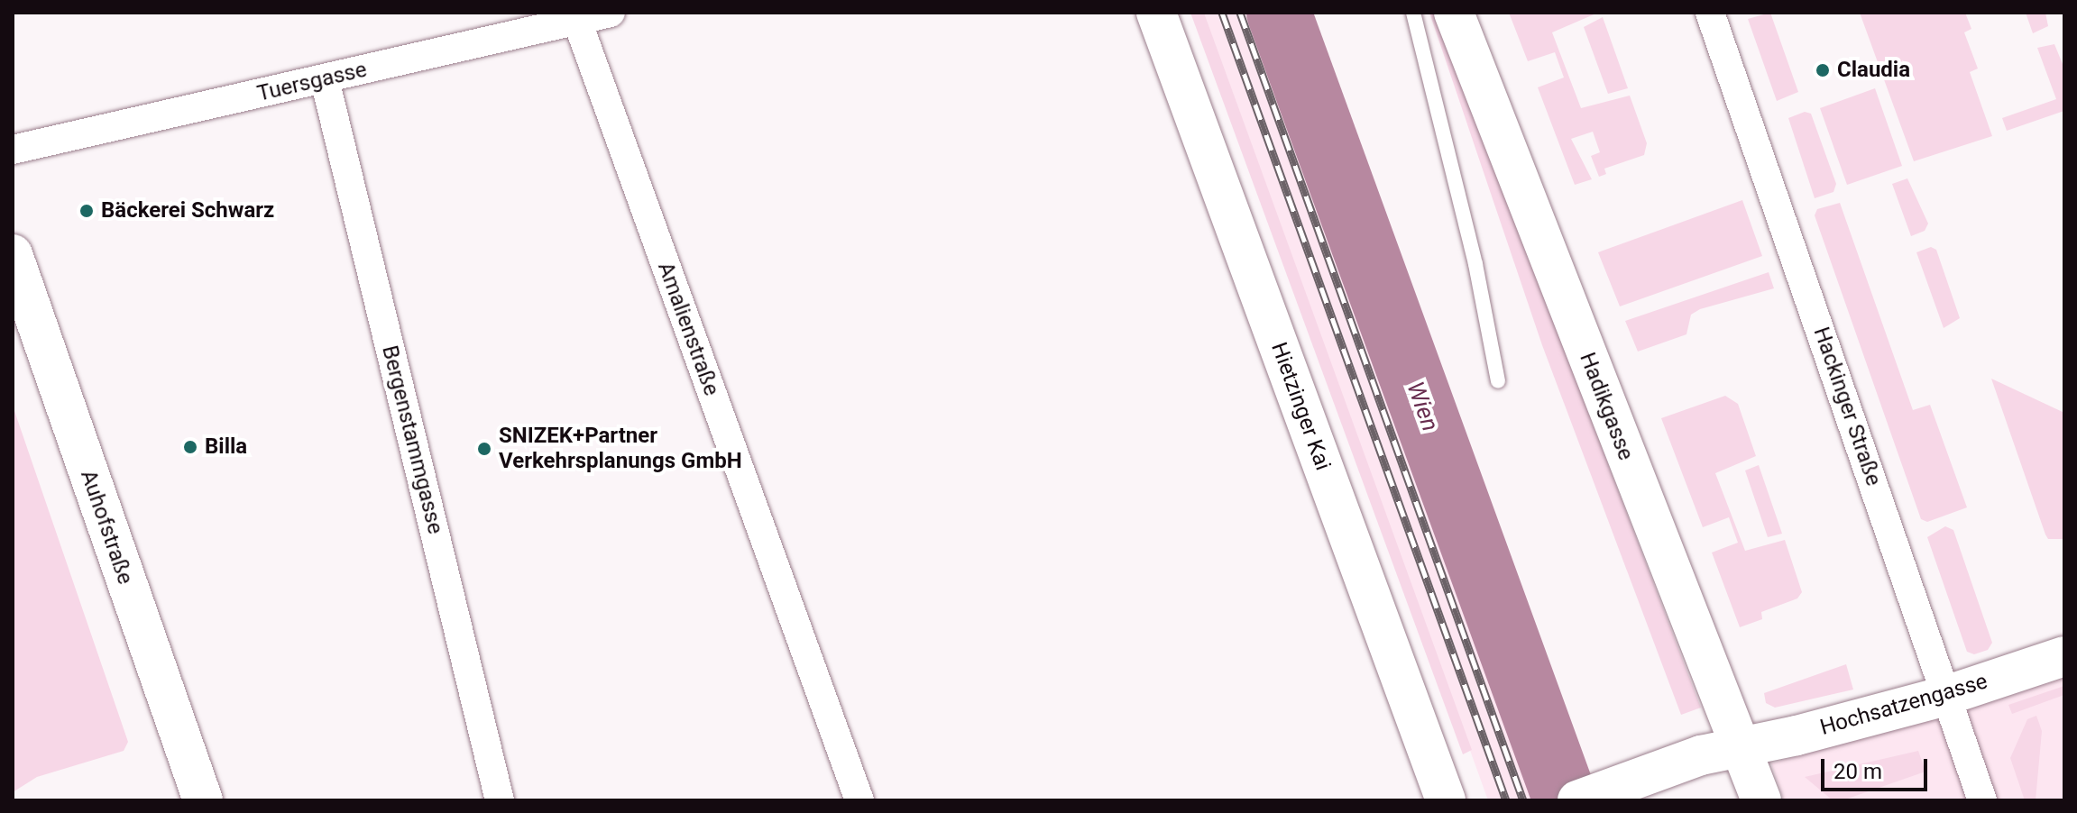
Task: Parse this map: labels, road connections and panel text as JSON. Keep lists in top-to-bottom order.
{
  "streets": {
    "main road": [
      "Hietzinger Kai",
      "Hadikgasse",
      "Auhofstraße",
      "Hochsatzengasse"
    ],
    "street": [
      "Tuersgasse",
      "Amalienstraße",
      "Hackinger Straße",
      "Bergenstammgasse"
    ]
  },
  "crossings": [
    ["Tuersgasse", "Amalienstraße"],
    ["Tuersgasse", "Bergenstammgasse"],
    ["Hadikgasse", "Hochsatzengasse"],
    ["Hackinger Straße", "Hochsatzengasse"]
  ],
  "water": ["Wien"],
  "places": [
    "Claudia",
    "Bäckerei Schwarz",
    "Billa",
    "SNIZEK+Partner Verkehrsplanungs GmbH"
  ],
  "scale_bar": "20 m"
}
